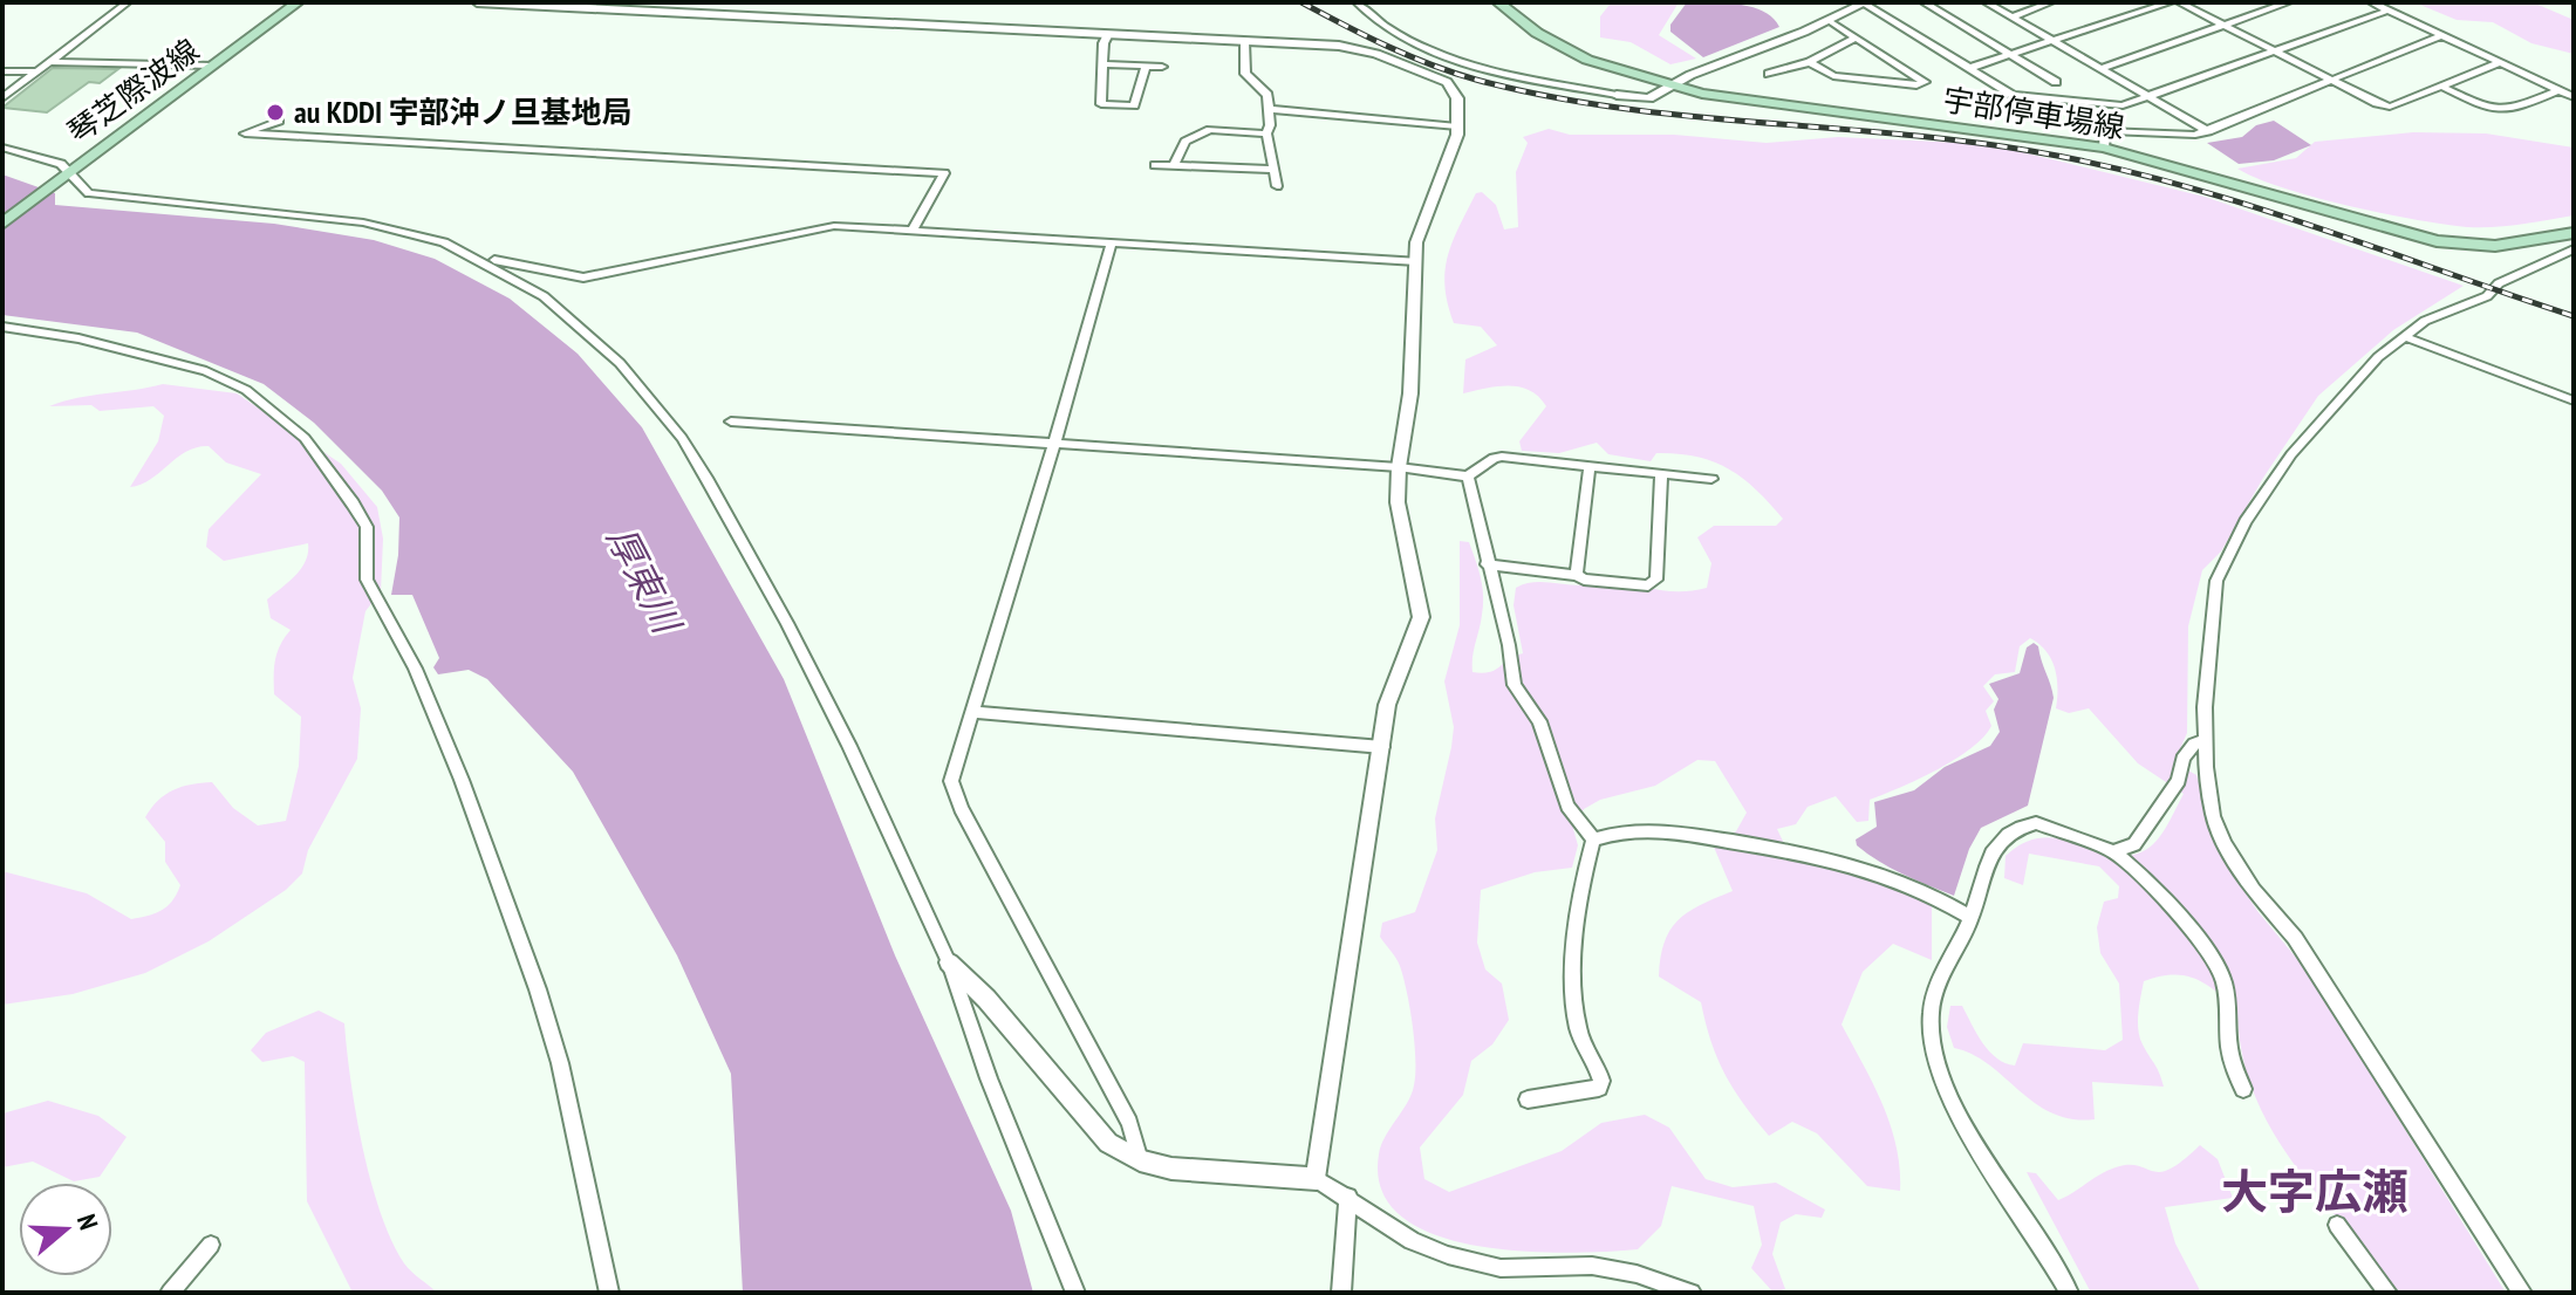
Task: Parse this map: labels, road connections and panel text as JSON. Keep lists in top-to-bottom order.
{
  "streets": {
    "main road": ["琴芝際波線", "宇部停車場線"]
  },
  "districts": ["大字広瀬"],
  "water": ["厚東川"],
  "places": ["au KDDI 宇部沖ノ旦基地局"],
  "north": "right"
}
